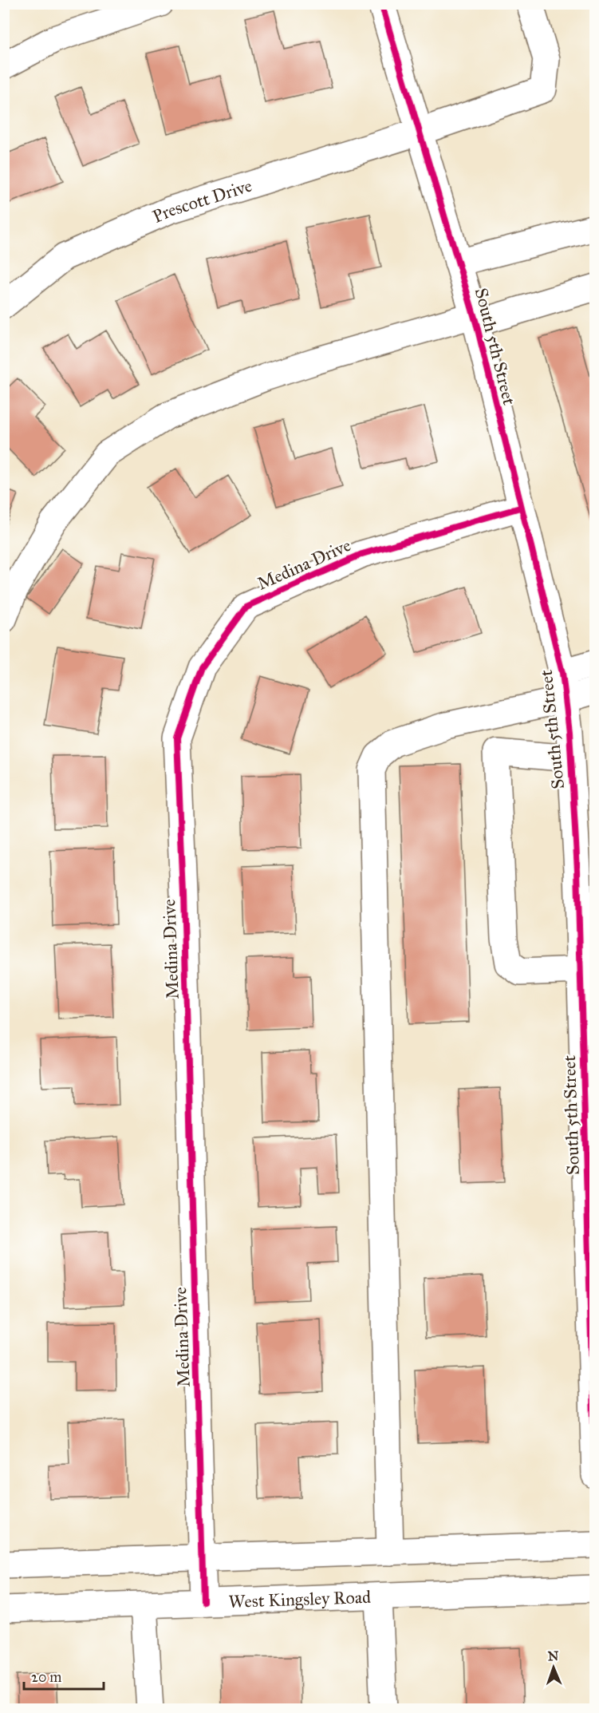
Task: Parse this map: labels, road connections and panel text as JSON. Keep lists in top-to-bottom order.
{
  "streets": {
    "street": [
      "Prescott Drive",
      "South 5th Street",
      "Medina Drive",
      "West Kingsley Road"
    ]
  },
  "crossings": [
    ["Prescott Drive", "South 5th Street"],
    ["South 5th Street", "Medina Drive"],
    ["Medina Drive", "West Kingsley Road"]
  ],
  "scale_bar": "20 m",
  "north": "top"
}
